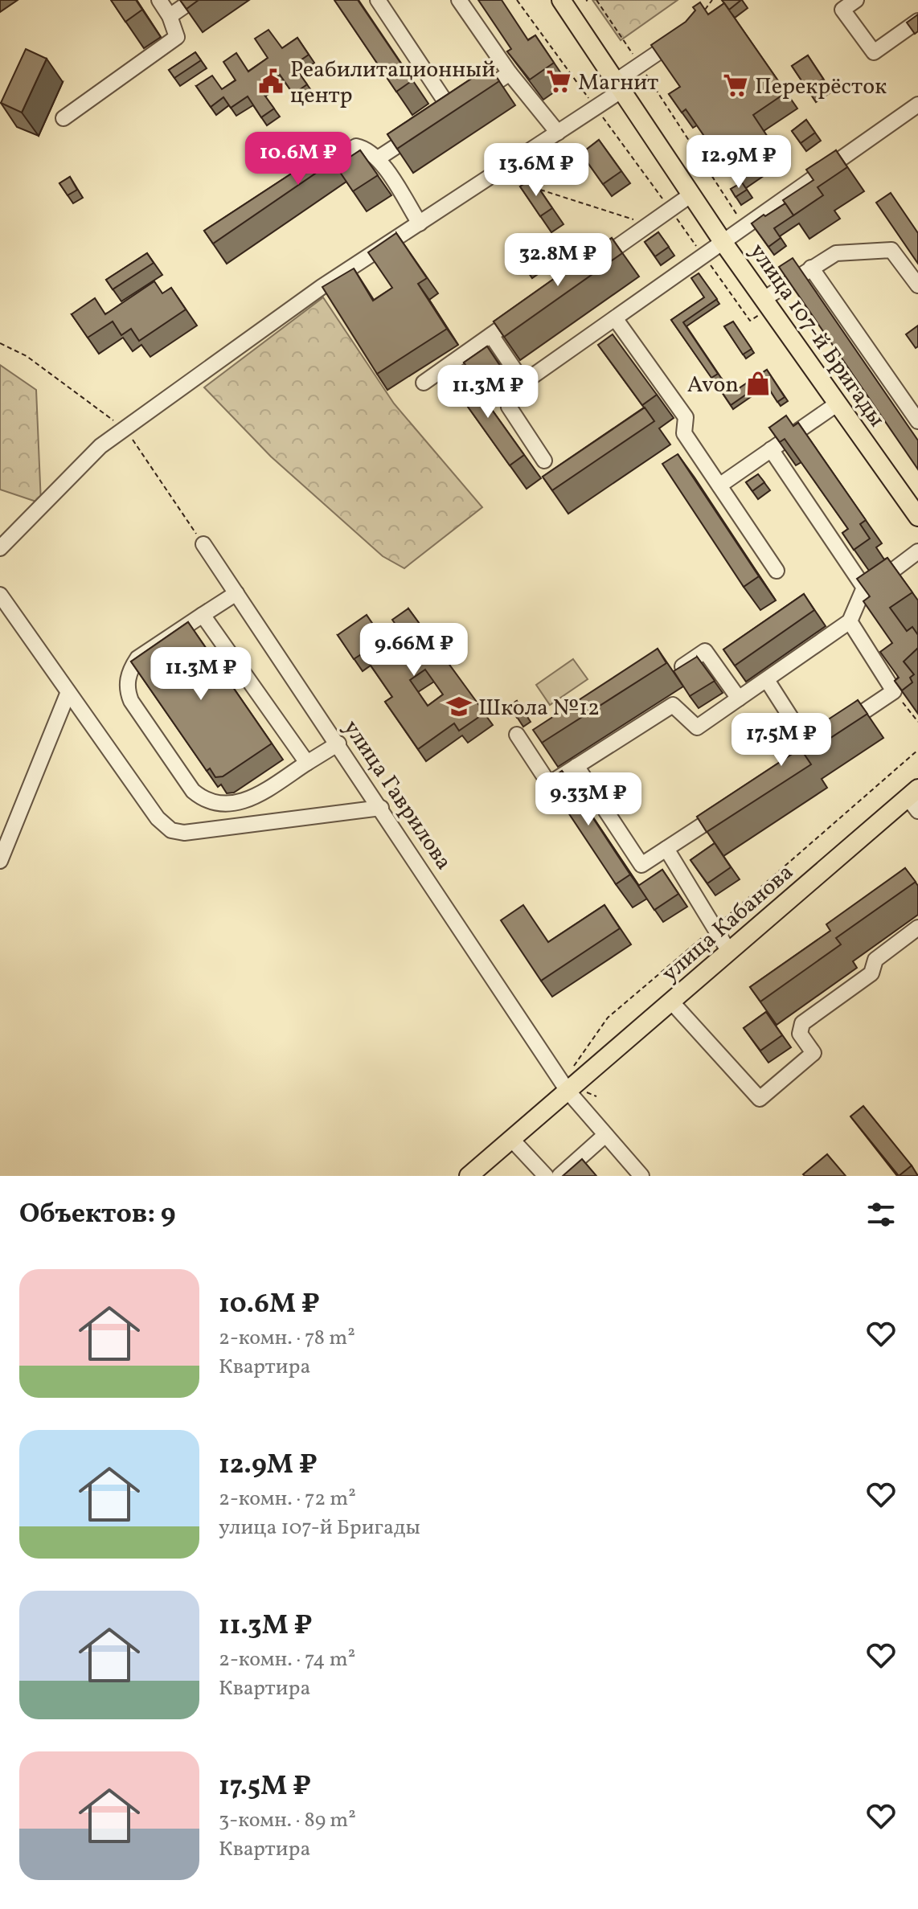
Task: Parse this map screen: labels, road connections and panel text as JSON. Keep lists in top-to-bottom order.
{
  "streets": {
    "main road": ["улица 107-й Бригады", "улица Кабанова"],
    "street": ["улица Гаврилова"]
  },
  "crossings": [
    ["улица Гаврилова", "улица Кабанова"]
  ],
  "places": {
    "public building": ["Реабилитационный центр"],
    "supermarket": ["Магнит", "Перекрёсток"],
    "shop": ["Avon"],
    "school or university": ["Школа №12"]
  },
  "page": {
    "price": [
      "10.6M ₽",
      "12.9M ₽",
      "13.6M ₽",
      "32.8M ₽",
      "11.3M ₽",
      "9.66M ₽",
      "11.3M ₽",
      "17.5M ₽",
      "9.33M ₽"
    ],
    "heading": "Объектов: 9",
    "list": [
      {
        "name": "10.6M ₽",
        "note": "2-комн. · 78 m² · Квартира"
      },
      {
        "name": "12.9M ₽",
        "note": "2-комн. · 72 m² · улица 107-й Бригады"
      },
      {
        "name": "11.3M ₽",
        "note": "2-комн. · 74 m² · Квартира"
      },
      {
        "name": "17.5M ₽",
        "note": "3-комн. · 89 m² · Квартира"
      }
    ]
  }
}
